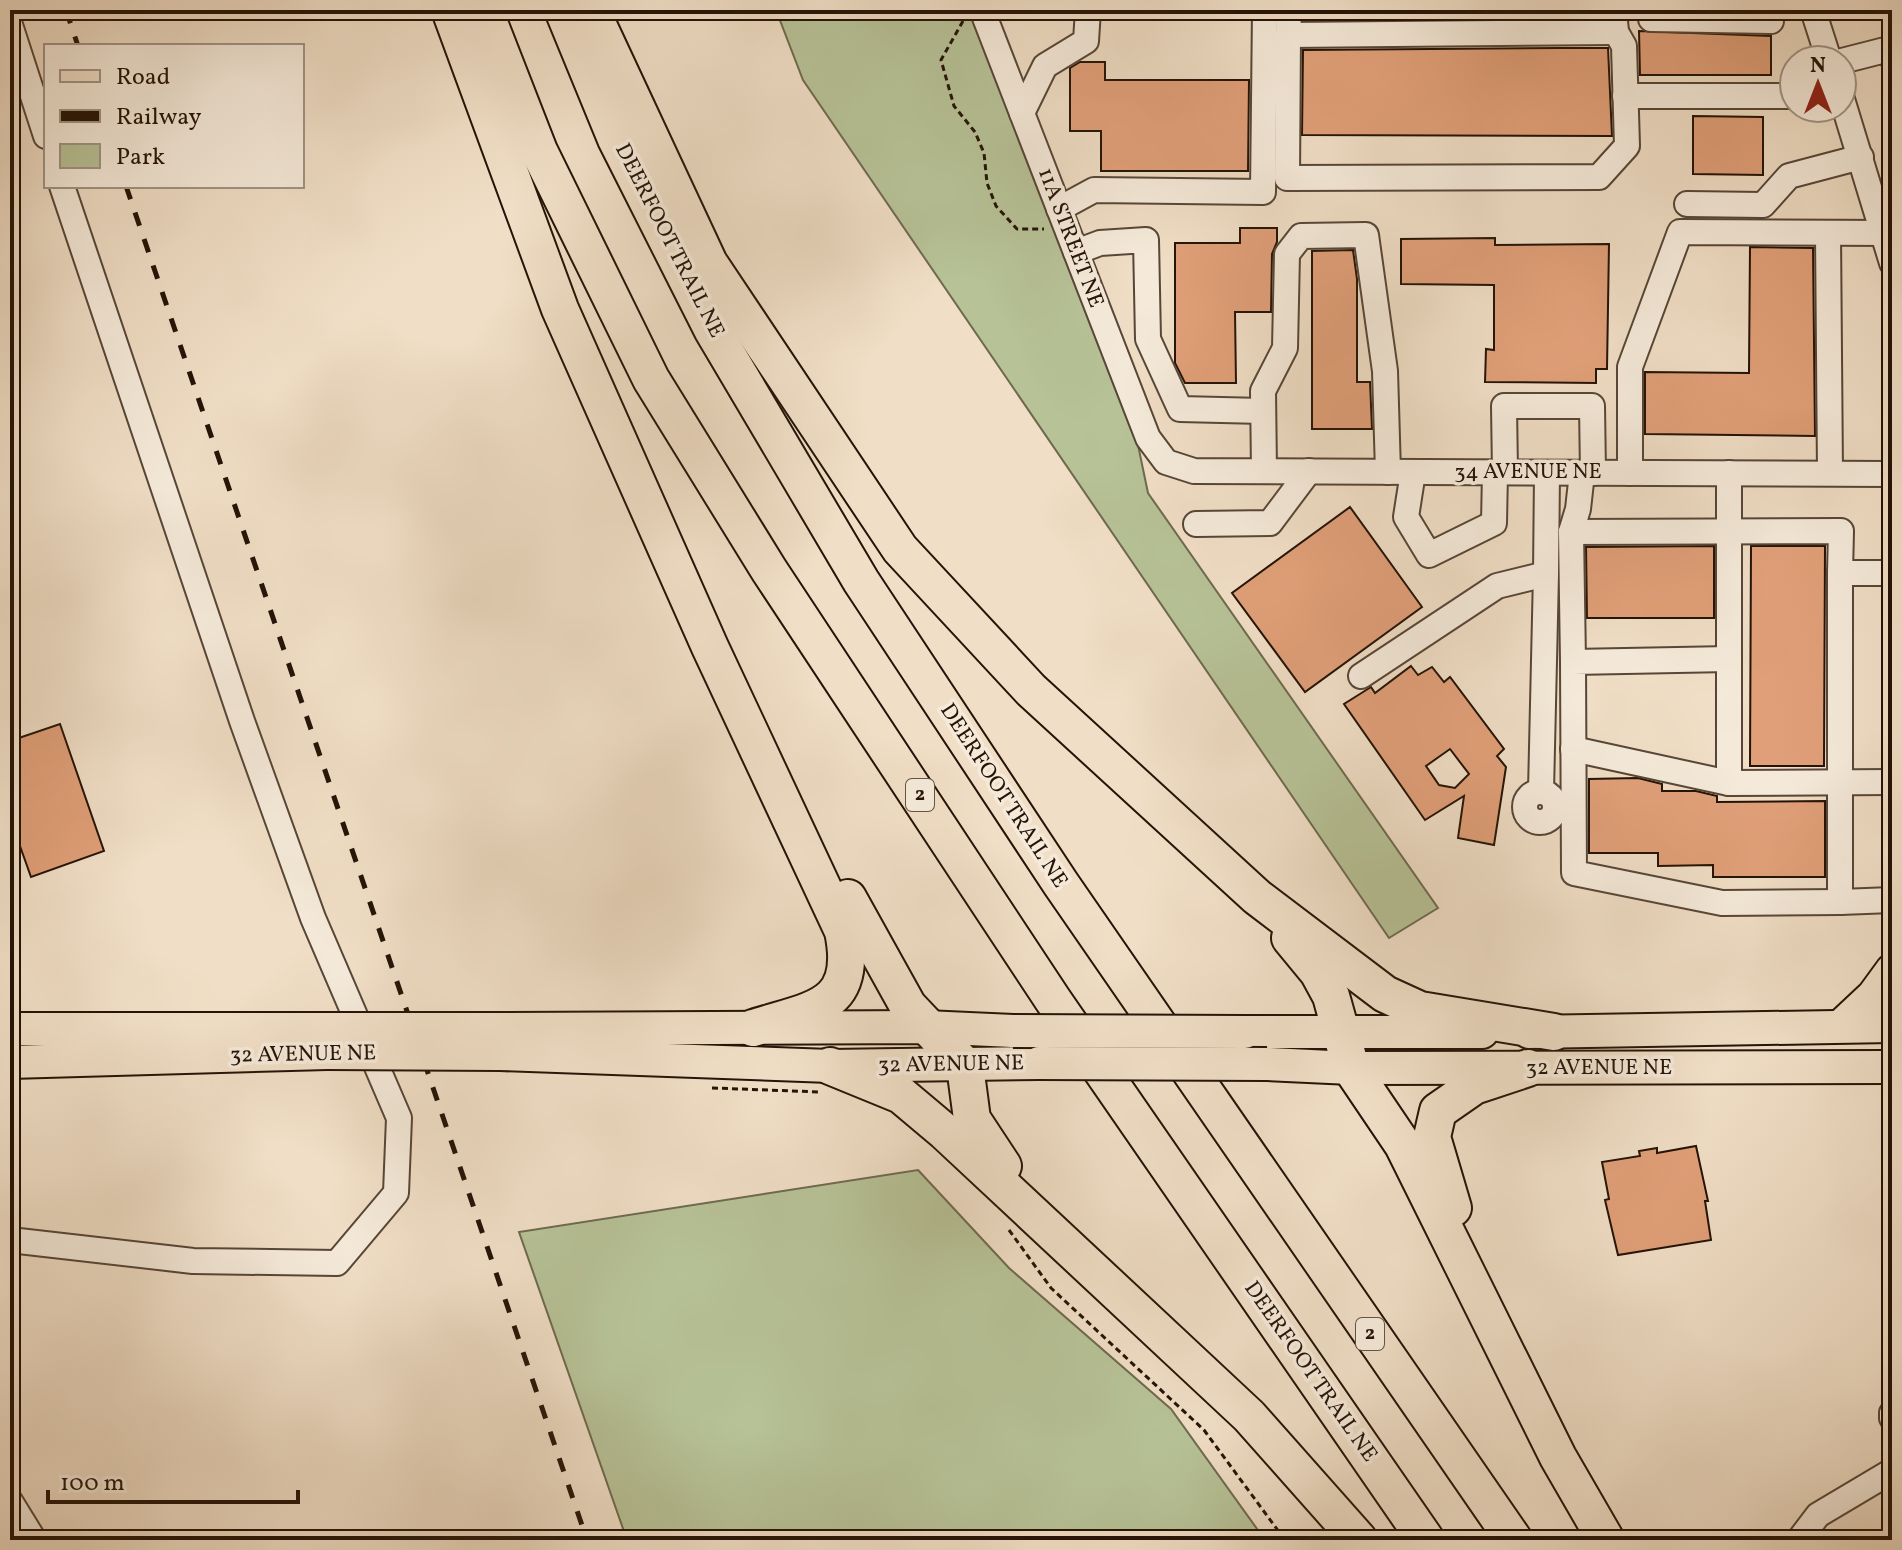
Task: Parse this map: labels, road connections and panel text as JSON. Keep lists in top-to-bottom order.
{
  "streets": {
    "highway": ["DEERFOOT TRAIL NE", "2"],
    "main road": ["32 AVENUE NE"],
    "street": ["11A STREET NE", "34 AVENUE NE"]
  },
  "crossings": [
    ["11A STREET NE", "34 AVENUE NE"]
  ],
  "legend": ["Road", "Railway", "Park"],
  "scale_bar": "100 m",
  "north": "top"
}
